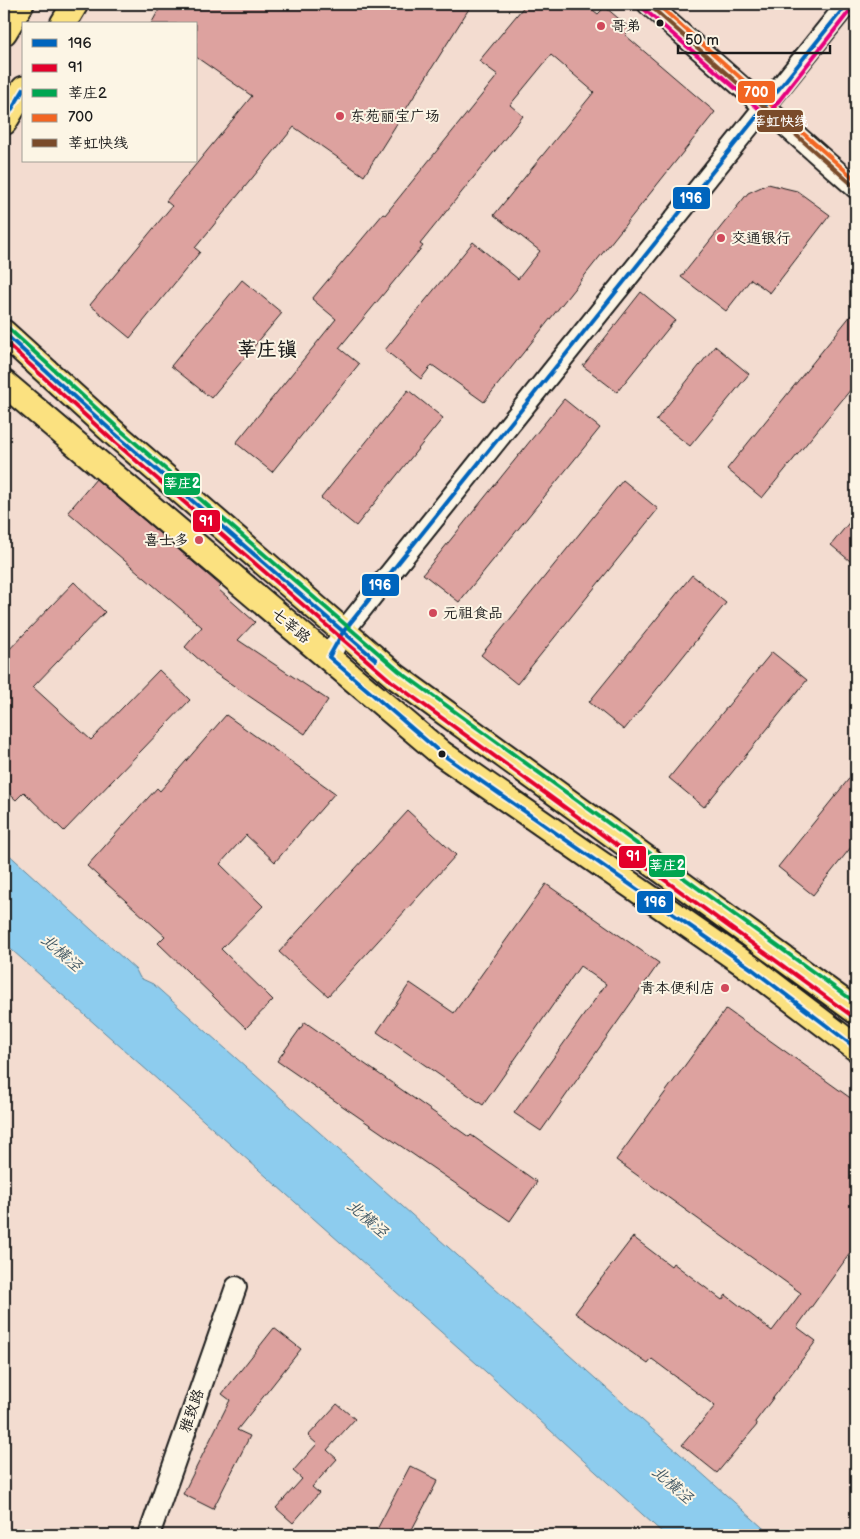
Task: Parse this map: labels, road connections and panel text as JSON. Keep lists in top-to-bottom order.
{
  "streets": {
    "main road": ["七莘路"],
    "street": ["雅致路"]
  },
  "districts": ["莘庄镇"],
  "water": ["北横泾"],
  "places": [
    "哥弟",
    "东苑丽宝广场",
    "交通银行",
    "喜士多",
    "元祖食品",
    "青本便利店"
  ],
  "lines": [
    "transit line 196",
    "transit line 700",
    "transit line 莘虹快线",
    "transit line 莘庄2",
    "transit line 91"
  ],
  "legend": [
    "196",
    "91",
    "莘庄2",
    "700",
    "莘虹快线"
  ],
  "scale_bar": "50 m"
}
